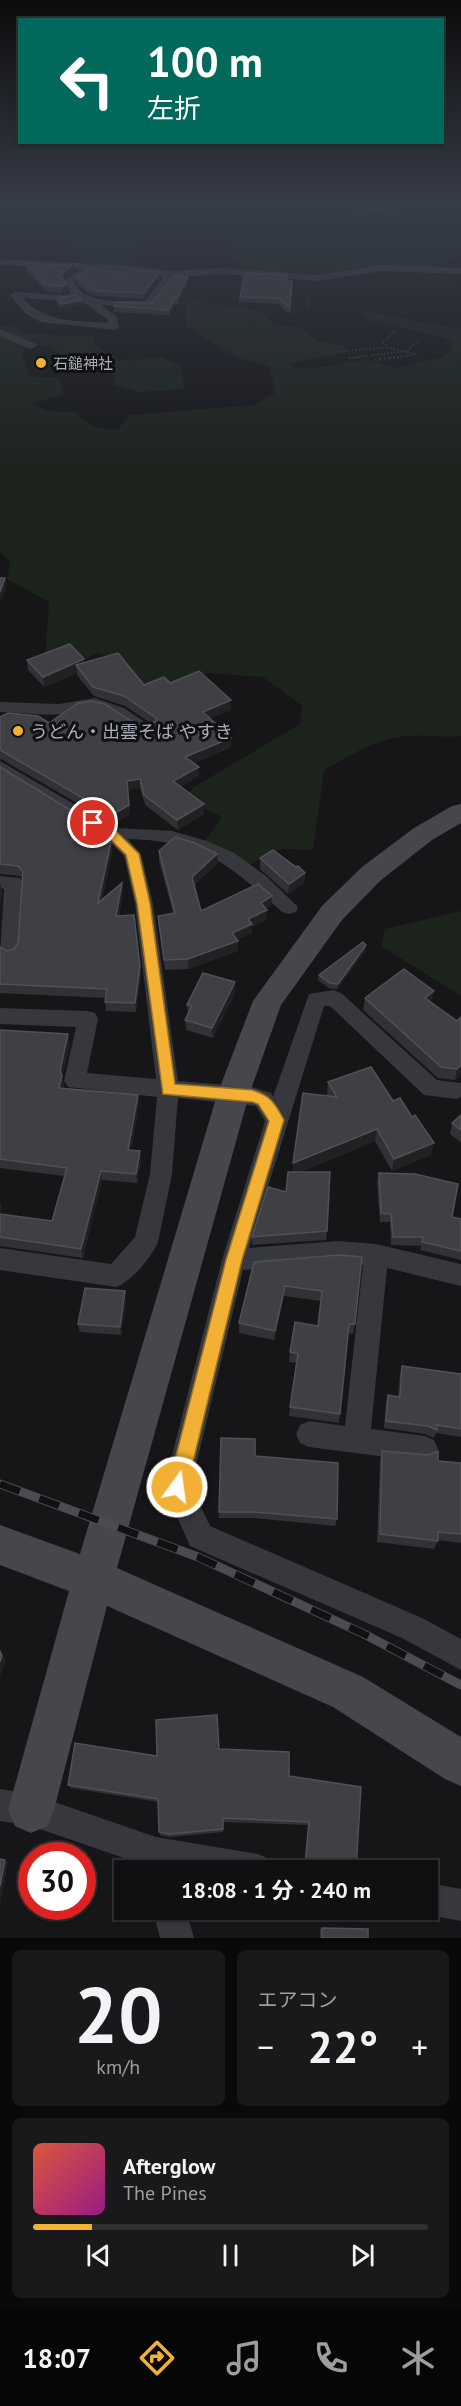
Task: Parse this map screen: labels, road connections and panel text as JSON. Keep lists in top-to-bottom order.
{
  "places": ["石鎚神社", "うどん・出雲そば やすき"],
  "page": {
    "turn": ["100 m", "左折"],
    "limit": "30",
    "trip": "18:08 · 1 分 · 240 m",
    "tile": [
      ["20", "km/h"],
      "エアコン"
    ],
    "heat": ["−", "22°", "+"],
    "song": ["Afterglow", "The Pines"],
    "tabs": "18:07"
  }
}
